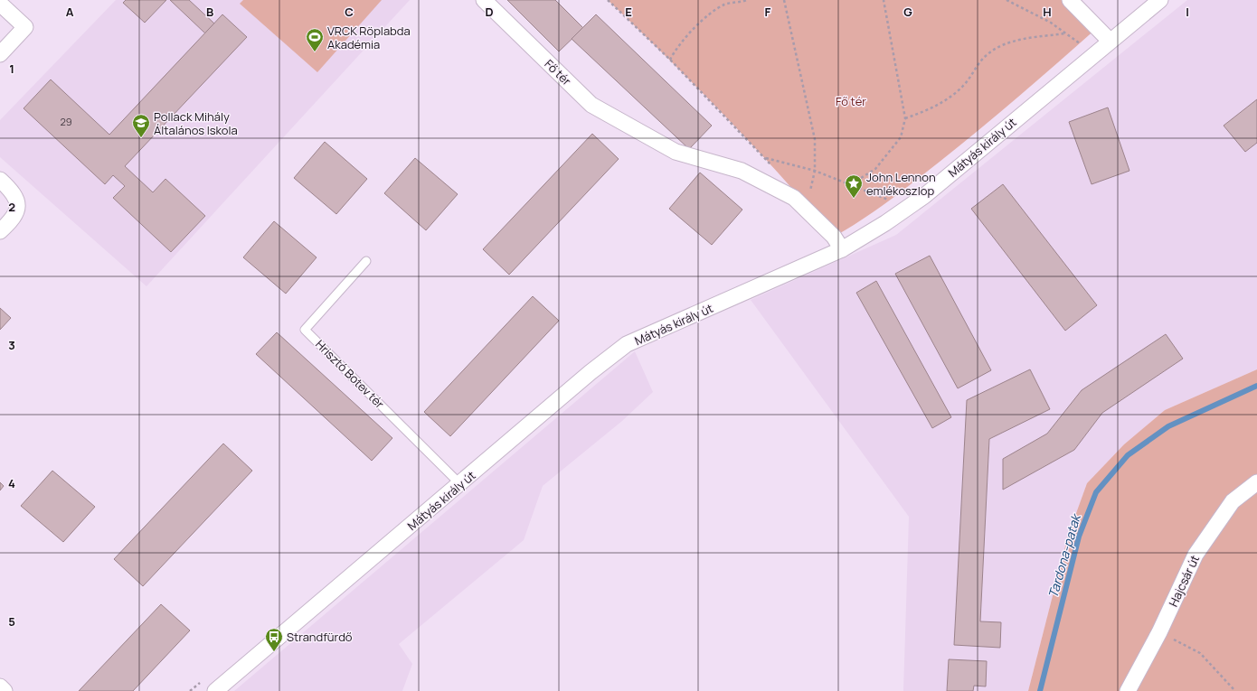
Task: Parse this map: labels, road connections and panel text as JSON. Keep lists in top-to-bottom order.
{
  "streets": {
    "street": ["Fő tér", "Mátyás király út", "Hajcsár út"],
    "lane": ["Hrisztó Botev tér"]
  },
  "crossings": [
    ["Fő tér", "Mátyás király út"],
    ["Mátyás király út", "Hrisztó Botev tér"]
  ],
  "water": ["Tardona-patak"],
  "parks": ["Fő tér"],
  "places": {
    "sports": ["VRCK Röplabda Akadémia"],
    "school or university": ["Pollack Mihály Általános Iskola"],
    "place": ["John Lennon emlékoszlop"],
    "bus stop": ["Strandfürdő"]
  },
  "house_numbers": ["29"],
  "grid": {
    "columns": [
      "A",
      "B",
      "C",
      "D",
      "E",
      "F",
      "G",
      "H",
      "I"
    ],
    "rows": [
      "1",
      "2",
      "3",
      "4",
      "5"
    ]
  }
}
